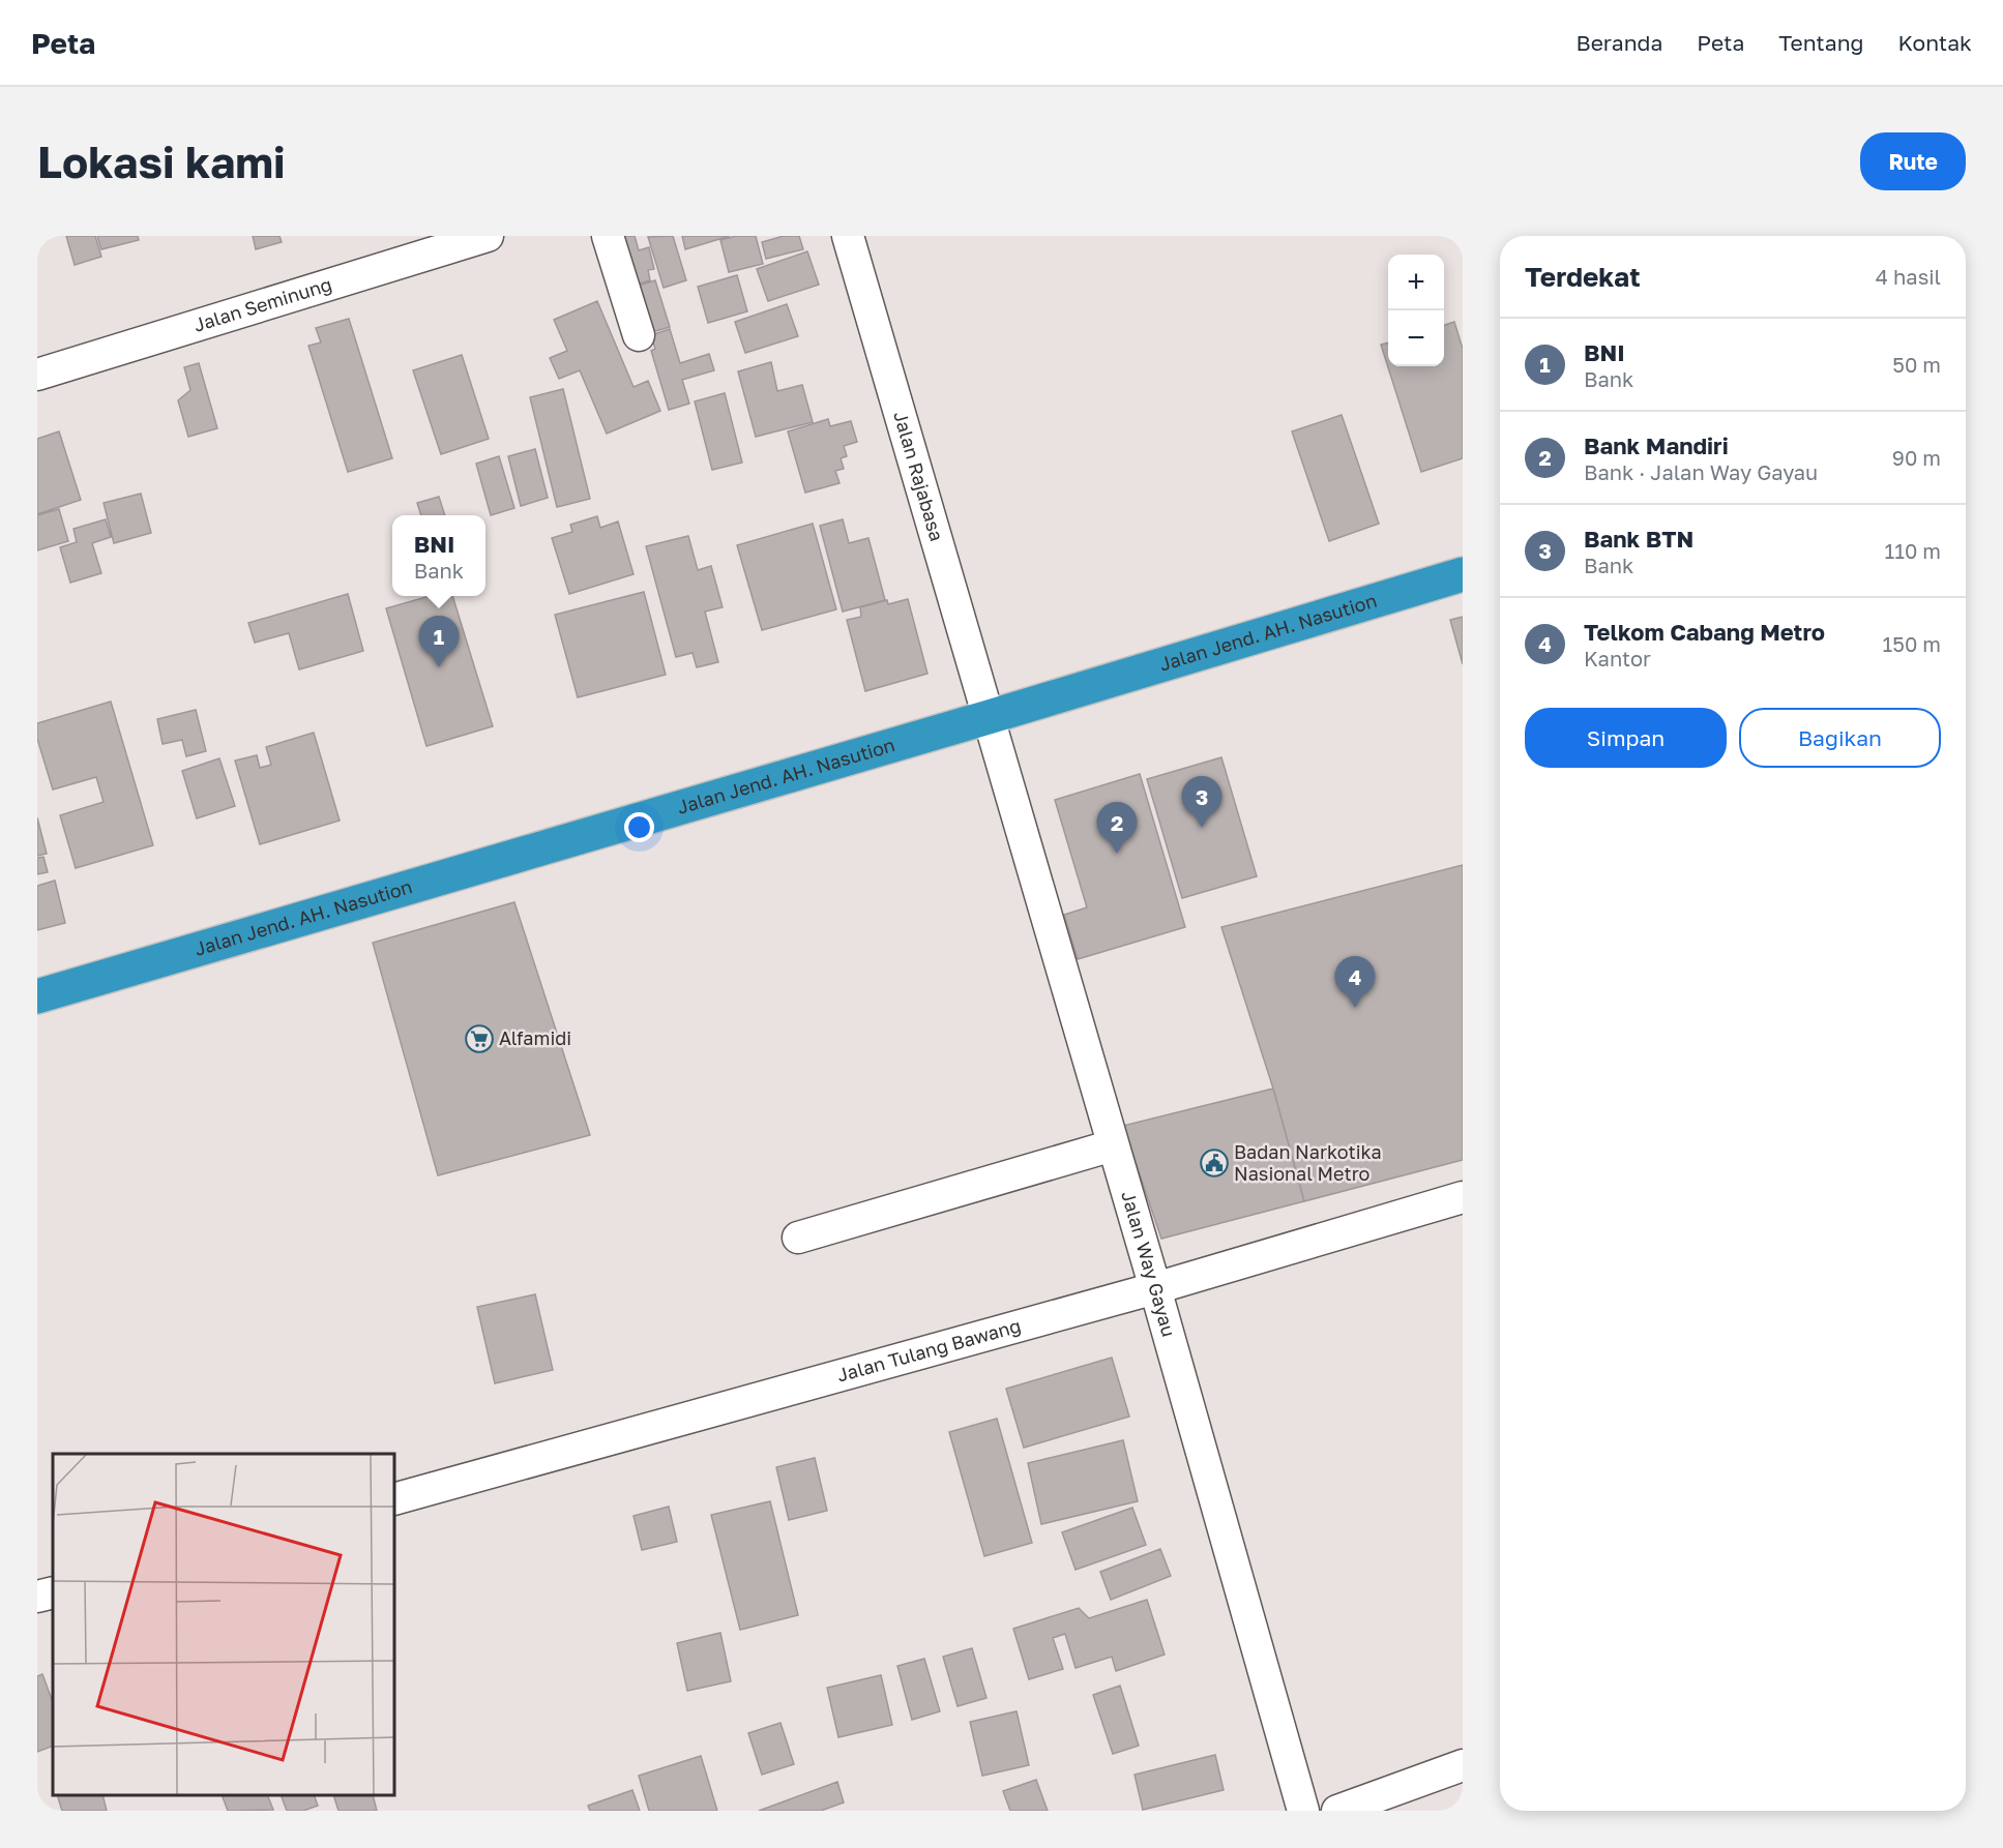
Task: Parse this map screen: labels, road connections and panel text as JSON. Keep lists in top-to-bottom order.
{
  "streets": {
    "highway": ["Jalan Jend. AH. Nasution"],
    "street": [
      "Jalan Seminung",
      "Jalan Rajabasa",
      "Jalan Way Gayau",
      "Jalan Tulang Bawang"
    ]
  },
  "crossings": [
    ["Jalan Rajabasa", "Jalan Jend. AH. Nasution"],
    ["Jalan Rajabasa", "Jalan Way Gayau"],
    ["Jalan Jend. AH. Nasution", "Jalan Way Gayau"],
    ["Jalan Way Gayau", "Jalan Tulang Bawang"]
  ],
  "places": {
    "supermarket": ["Alfamidi"],
    "public building": ["Badan Narkotika Nasional Metro"]
  },
  "page": {
    "header": "Peta",
    "nav": [
      "Beranda",
      "Peta",
      "Tentang",
      "Kontak"
    ],
    "buttons": [
      "Rute",
      ["Simpan", "Bagikan"]
    ],
    "title": "Lokasi kami",
    "heading": ["Terdekat", "4 hasil"],
    "map_buttons": ["+", "−"],
    "list": [
      {
        "mark": "1",
        "name": "BNI",
        "note": "Bank",
        "value": "50 m"
      },
      {
        "mark": "2",
        "name": "Bank Mandiri",
        "note": "Bank · Jalan Way Gayau",
        "value": "90 m"
      },
      {
        "mark": "3",
        "name": "Bank BTN",
        "note": "Bank",
        "value": "110 m"
      },
      {
        "mark": "4",
        "name": "Telkom Cabang Metro",
        "note": "Kantor",
        "value": "150 m"
      }
    ],
    "popup": ["BNI", "Bank"],
    "pins": [
      "1",
      "3",
      "2",
      "4"
    ]
  }
}
